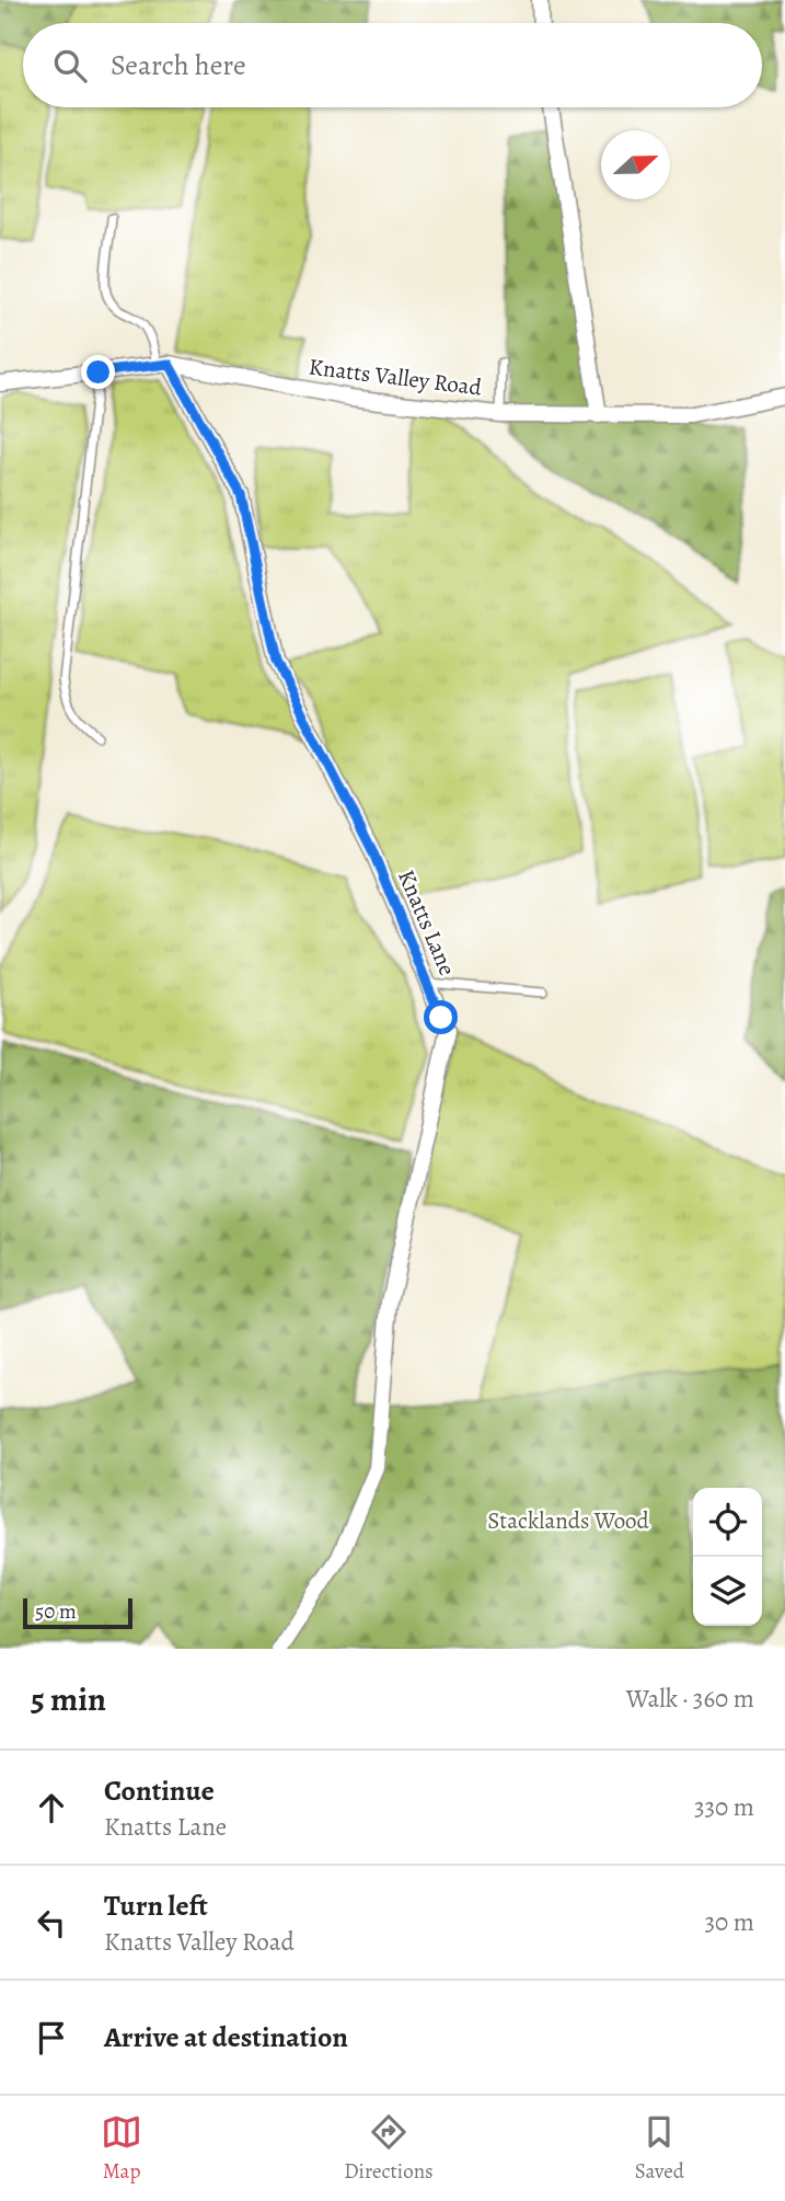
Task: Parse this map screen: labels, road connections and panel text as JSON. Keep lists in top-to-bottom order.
{
  "streets": {
    "street": ["Knatts Valley Road", "Knatts Lane"]
  },
  "crossings": [
    ["Knatts Valley Road", "Knatts Lane"]
  ],
  "parks": ["Stacklands Wood"],
  "scale_bar": "50 m",
  "north": "right",
  "page": {
    "search": "Search here",
    "scale": "50 m",
    "heading": ["5 min", "Walk · 360 m"],
    "list": [
      ["Continue", "Knatts Lane", "330 m"],
      ["Turn left", "Knatts Valley Road", "30 m"],
      "Arrive at destination"
    ],
    "nav": ["Map", "Directions", "Saved"]
  }
}
